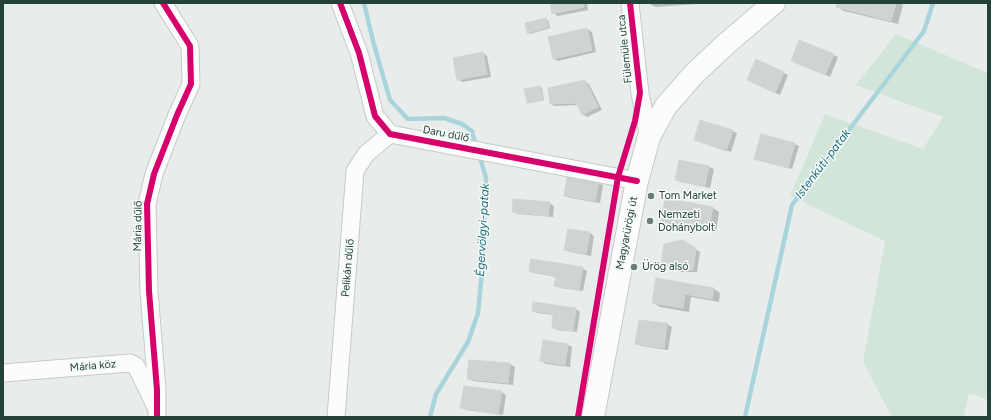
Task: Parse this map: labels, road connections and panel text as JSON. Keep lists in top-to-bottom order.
{
  "streets": {
    "main road": ["Magyarürögi út"],
    "street": [
      "Fülemüle utca",
      "Daru dűlő",
      "Mária dűlő",
      "Pelikán dűlő",
      "Mária köz"
    ]
  },
  "crossings": [
    ["Fülemüle utca", "Magyarürögi út"],
    ["Daru dűlő", "Magyarürögi út"],
    ["Daru dűlő", "Pelikán dűlő"],
    ["Mária dűlő", "Mária köz"]
  ],
  "water": ["Istenkúti-patak", "Égervölgyi-patak"],
  "places": ["Tom Market", "Nemzeti Dohánybolt", "Ürög alsó"]
}
